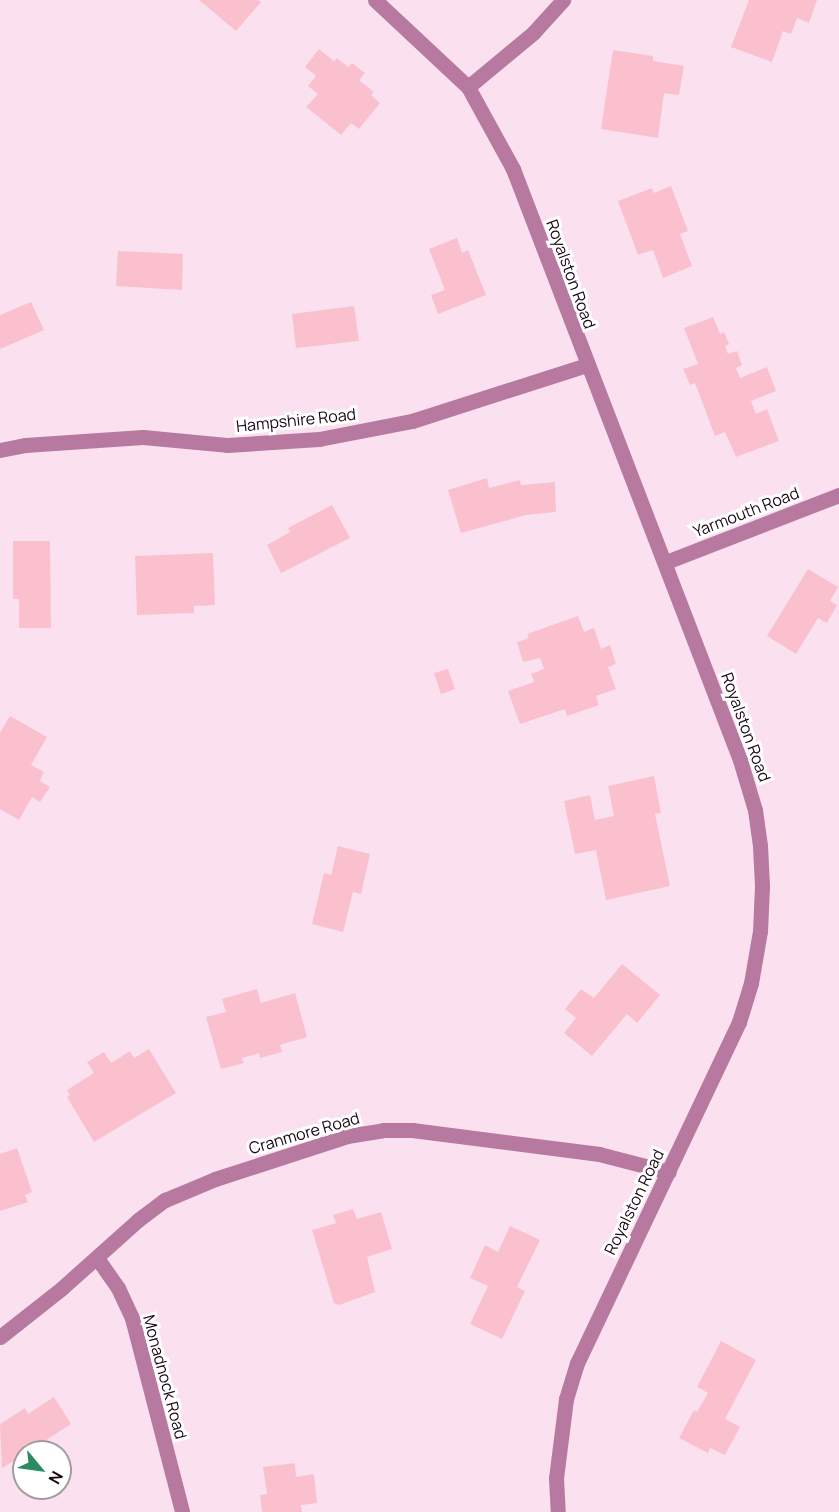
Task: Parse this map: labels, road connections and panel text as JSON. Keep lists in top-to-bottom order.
{
  "streets": {
    "street": [
      "Royalston Road",
      "Hampshire Road",
      "Yarmouth Road",
      "Cranmore Road",
      "Monadnock Road"
    ]
  },
  "crossings": [
    ["Royalston Road", "Hampshire Road"],
    ["Royalston Road", "Yarmouth Road"],
    ["Royalston Road", "Cranmore Road"],
    ["Cranmore Road", "Monadnock Road"]
  ],
  "north": "bottom right"
}
